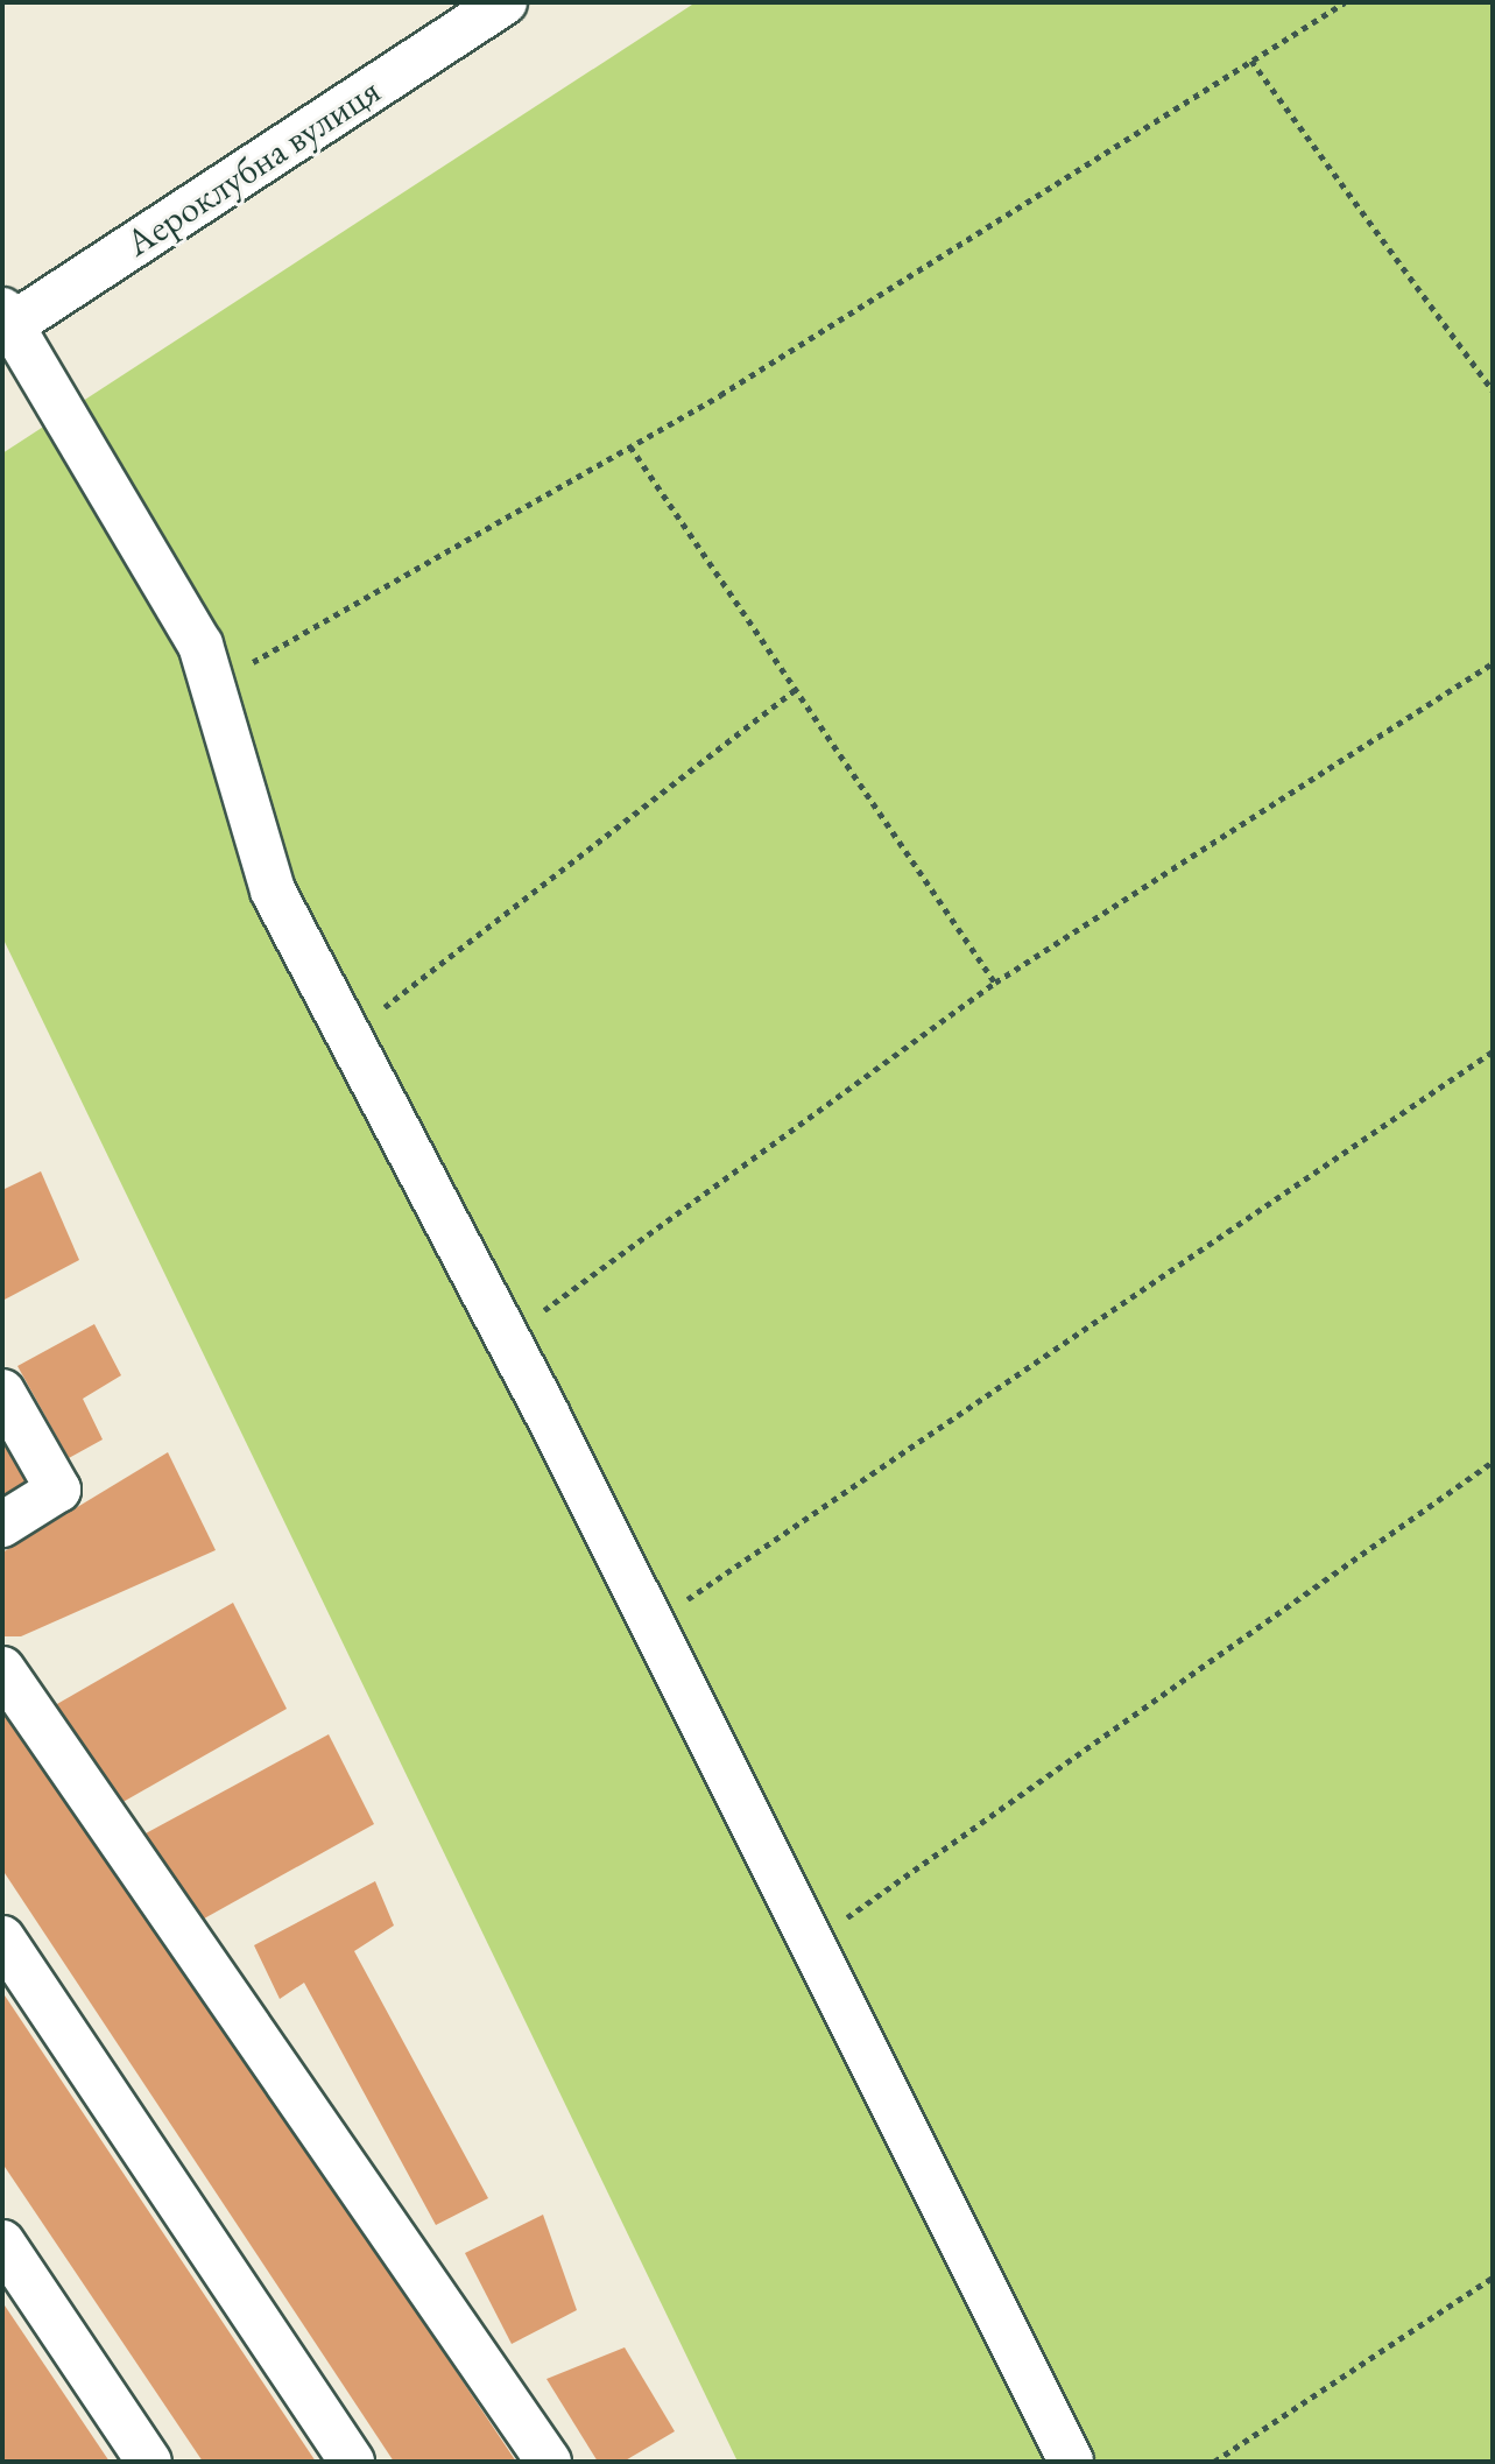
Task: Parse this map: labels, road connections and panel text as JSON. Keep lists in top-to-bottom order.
{
  "streets": {
    "street": ["Аероклубна вулиця"]
  }
}
